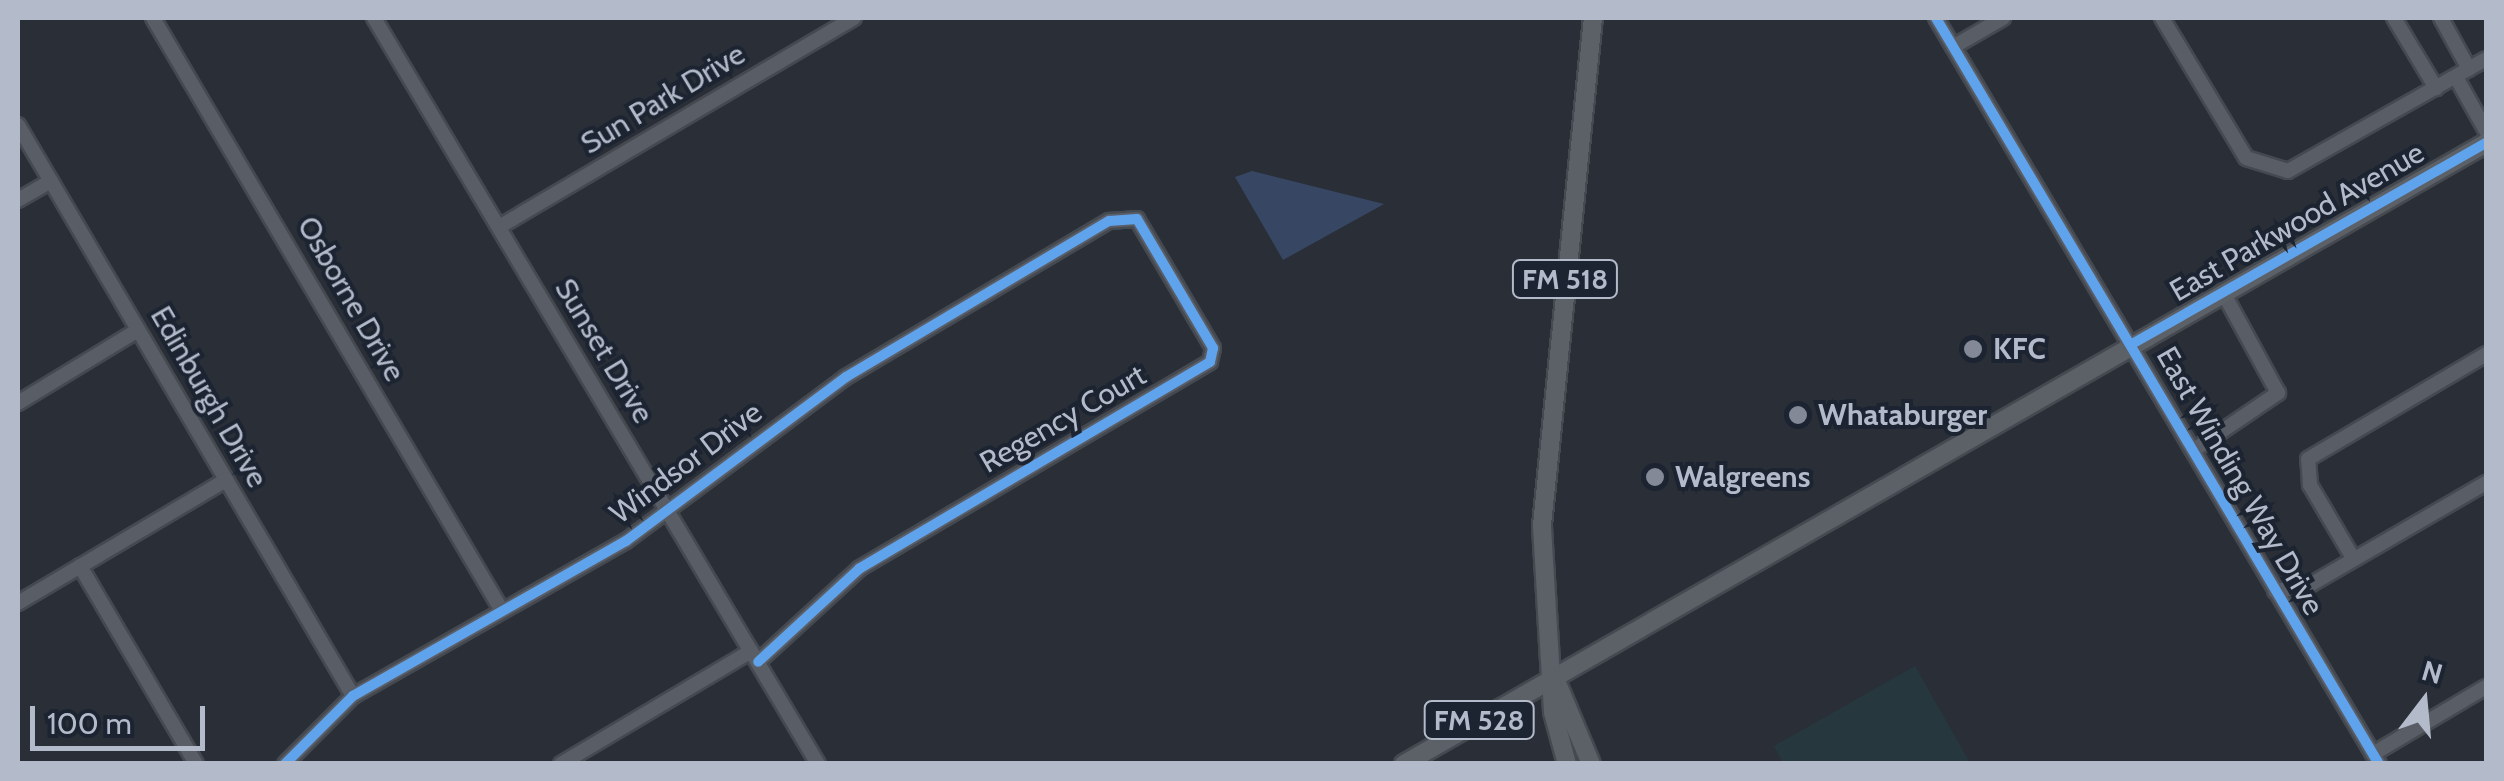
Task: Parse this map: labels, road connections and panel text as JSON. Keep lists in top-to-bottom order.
{
  "streets": {
    "main road": ["East Parkwood Avenue", "FM 518", "FM 528"],
    "street": [
      "Sun Park Drive",
      "Osborne Drive",
      "Sunset Drive",
      "Edinburgh Drive",
      "Regency Court",
      "Windsor Drive",
      "East Winding Way Drive"
    ]
  },
  "crossings": [
    ["Sun Park Drive", "Sunset Drive"],
    ["East Parkwood Avenue", "FM 518"],
    ["East Parkwood Avenue", "East Winding Way Drive"],
    ["East Parkwood Avenue", "FM 528"],
    ["FM 518", "FM 528"],
    ["Osborne Drive", "Windsor Drive"],
    ["Sunset Drive", "Regency Court"],
    ["Sunset Drive", "Windsor Drive"],
    ["Edinburgh Drive", "Windsor Drive"],
    ["Regency Court", "Windsor Drive"]
  ],
  "places": ["KFC", "Whataburger", "Walgreens"],
  "scale_bar": "100 m",
  "north": "top"
}
